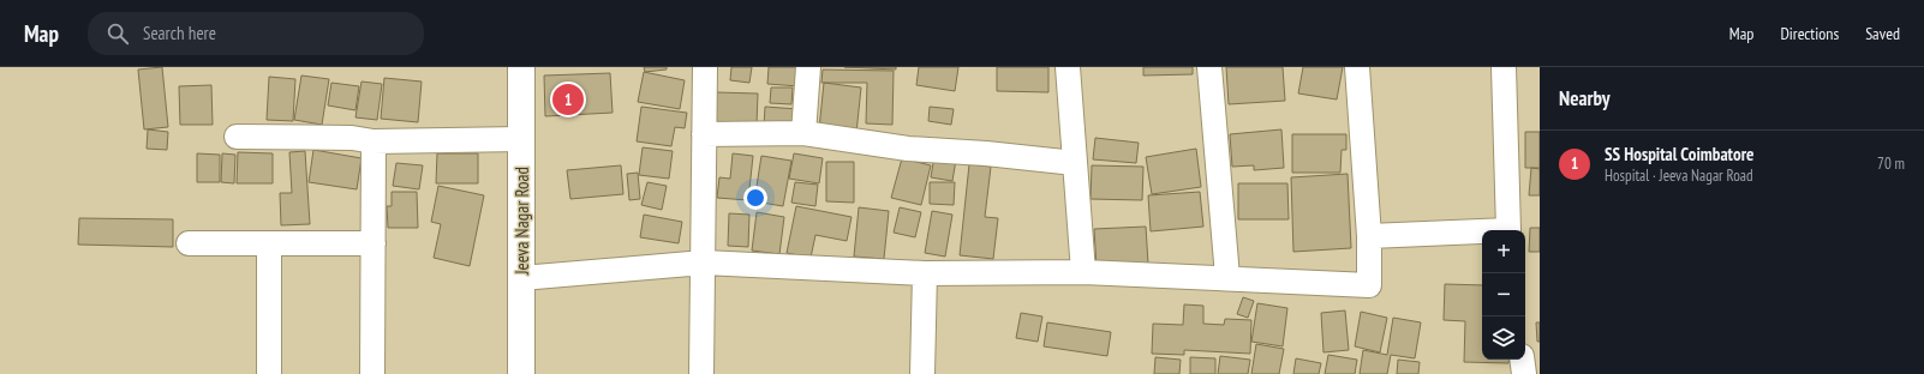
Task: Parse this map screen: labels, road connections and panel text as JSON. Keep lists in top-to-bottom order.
{
  "streets": {
    "street": ["Jeeva Nagar Road"]
  },
  "page": {
    "header": "Map",
    "search": "Search here",
    "nav": ["Map", "Directions", "Saved"],
    "heading": "Nearby",
    "pins": "1",
    "list": [
      {
        "mark": "1",
        "name": "SS Hospital Coimbatore",
        "note": "Hospital · Jeeva Nagar Road",
        "value": "70 m"
      }
    ],
    "map_buttons": ["+", "−"]
  }
}
